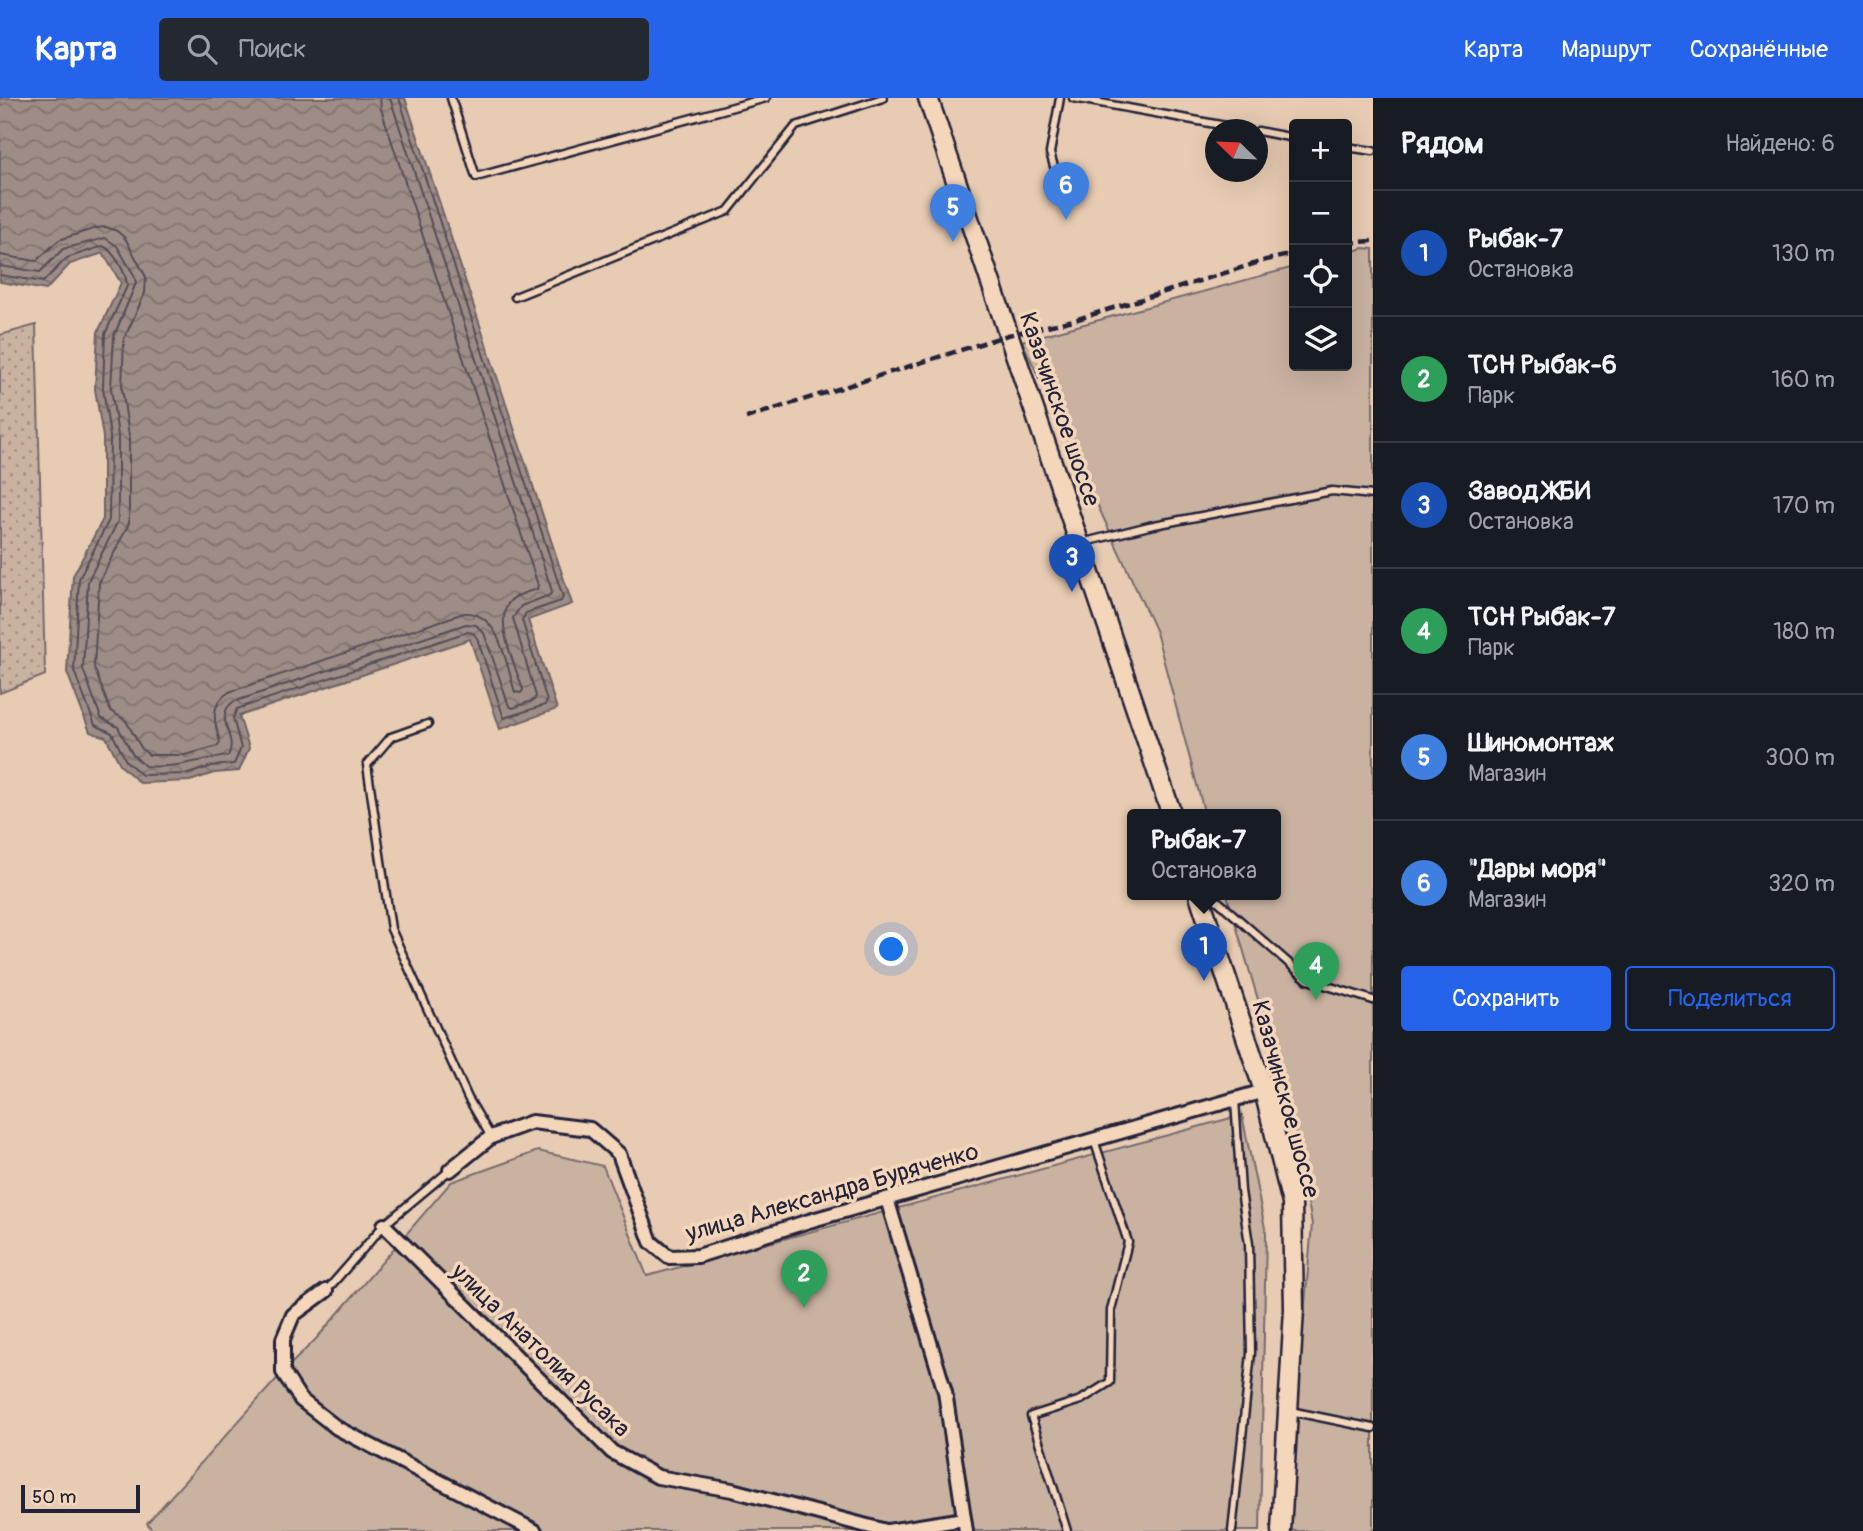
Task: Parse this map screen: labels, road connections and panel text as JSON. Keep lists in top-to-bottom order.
{
  "streets": {
    "main road": ["Казачинское шоссе"],
    "street": ["улица Александра Буряченко", "улица Анатолия Русака"]
  },
  "crossings": [
    ["Казачинское шоссе", "улица Александра Буряченко"]
  ],
  "scale_bar": "50 m",
  "north": "top left",
  "page": {
    "header": "Карта",
    "search": "Поиск",
    "nav": ["Карта", "Маршрут", "Сохранённые"],
    "heading": ["Рядом", "Найдено: 6"],
    "map_buttons": ["+", "−"],
    "pins": [
      "6",
      "5",
      "3",
      "1",
      "4",
      "2"
    ],
    "list": [
      {
        "mark": "1",
        "name": "Рыбак-7",
        "note": "Остановка",
        "value": "130 m"
      },
      {
        "mark": "2",
        "name": "ТСН Рыбак-6",
        "note": "Парк",
        "value": "160 m"
      },
      {
        "mark": "3",
        "name": "Завод ЖБИ",
        "note": "Остановка",
        "value": "170 m"
      },
      {
        "mark": "4",
        "name": "ТСН Рыбак-7",
        "note": "Парк",
        "value": "180 m"
      },
      {
        "mark": "5",
        "name": "Шиномонтаж",
        "note": "Магазин",
        "value": "300 m"
      },
      {
        "mark": "6",
        "name": "\"Дары моря\"",
        "note": "Магазин",
        "value": "320 m"
      }
    ],
    "popup": ["Рыбак-7", "Остановка"],
    "buttons": ["Сохранить", "Поделиться"],
    "scale": "50 m"
  }
}
